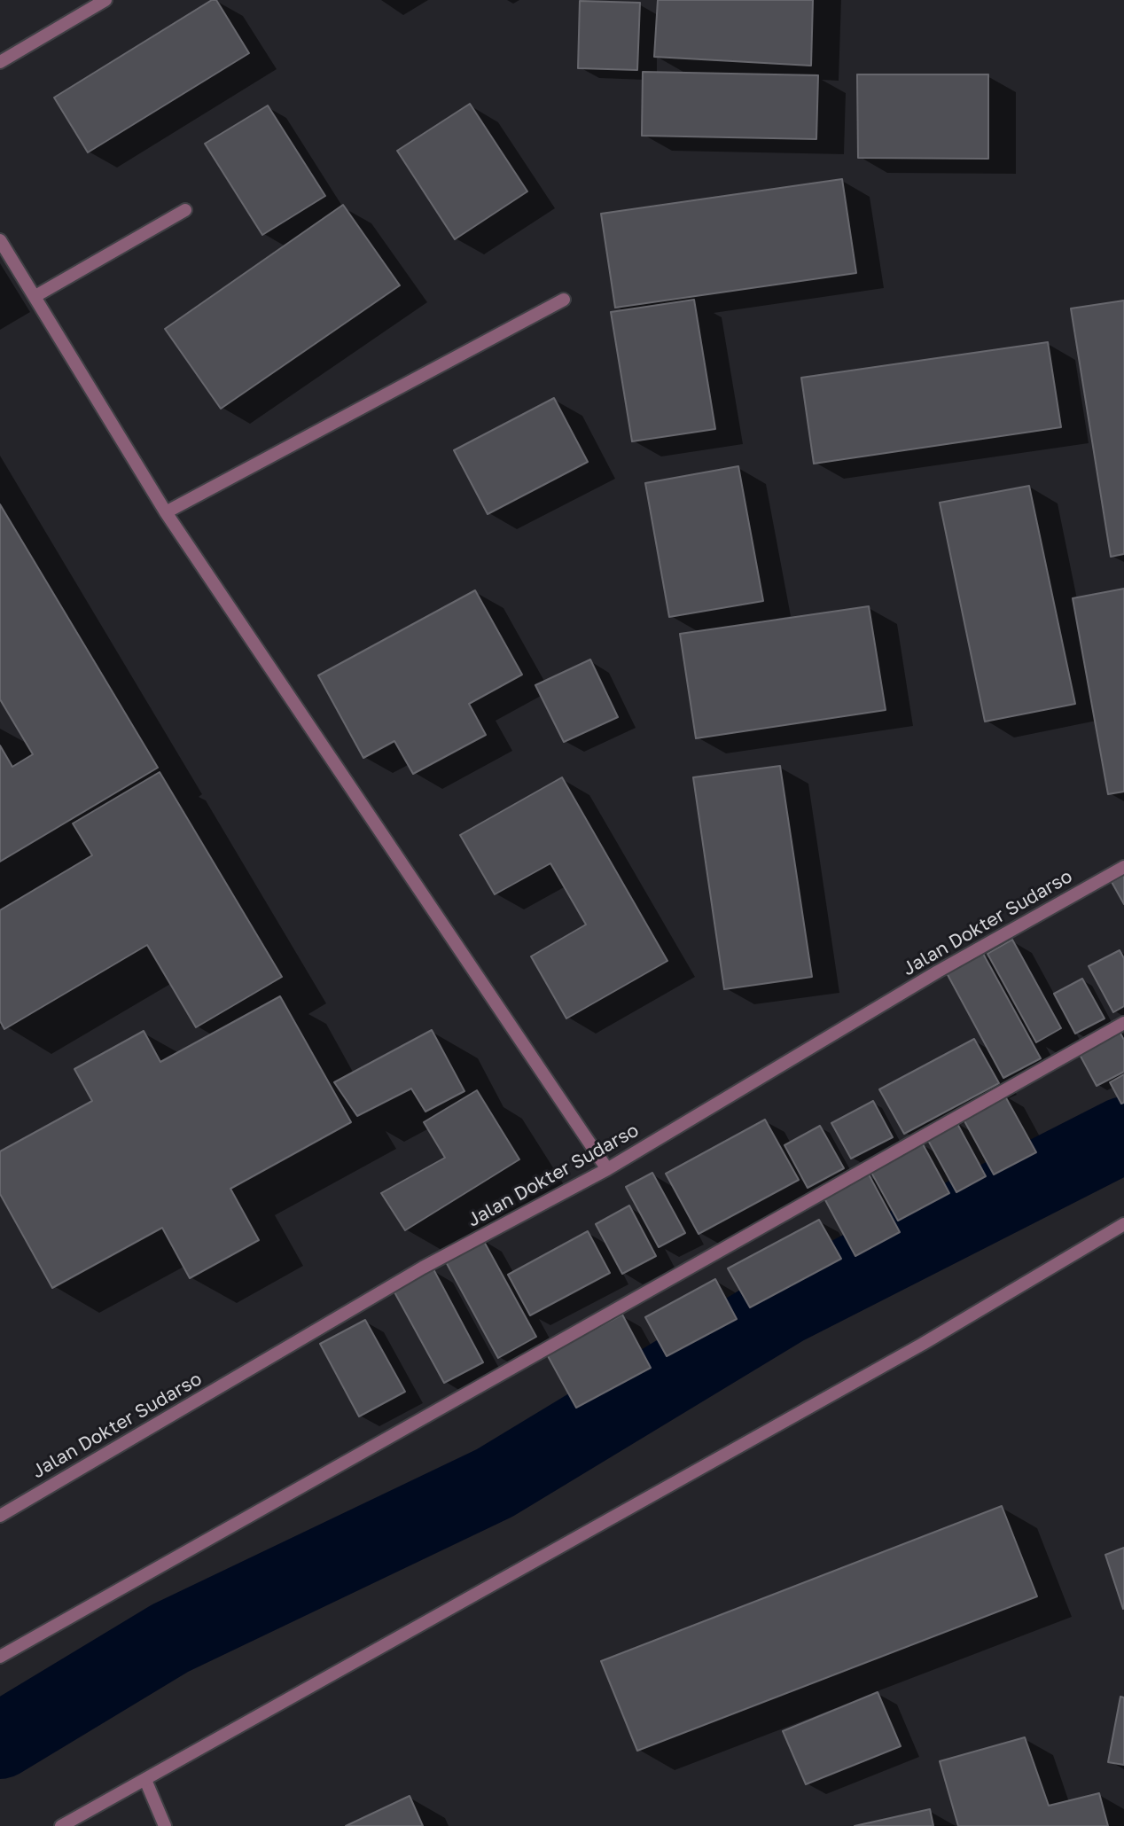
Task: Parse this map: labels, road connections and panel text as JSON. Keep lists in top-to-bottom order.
{
  "streets": {
    "street": ["Jalan Dokter Sudarso"]
  }
}
